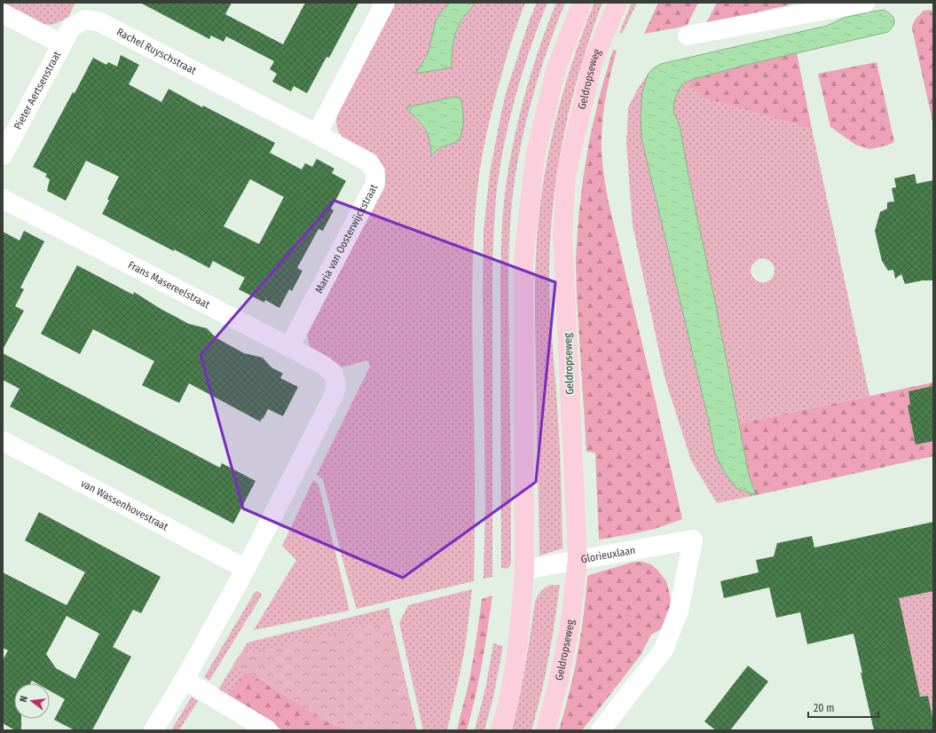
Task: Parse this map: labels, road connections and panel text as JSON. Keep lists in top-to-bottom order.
{
  "streets": {
    "main road": ["Geldropseweg"],
    "street": [
      "Rachel Ruyschstraat",
      "Pieter Aertsenstraat",
      "Maria van Oosterwijckstraat",
      "Frans Masereelstraat",
      "van Wassenhovestraat",
      "Glorieuxlaan"
    ]
  },
  "crossings": [
    ["Rachel Ruyschstraat", "Pieter Aertsenstraat"],
    ["Rachel Ruyschstraat", "Maria van Oosterwijckstraat"],
    ["Geldropseweg", "Glorieuxlaan"],
    ["Maria van Oosterwijckstraat", "Frans Masereelstraat"],
    ["Frans Masereelstraat", "van Wassenhovestraat"]
  ],
  "scale_bar": "20 m",
  "north": "left"
}
